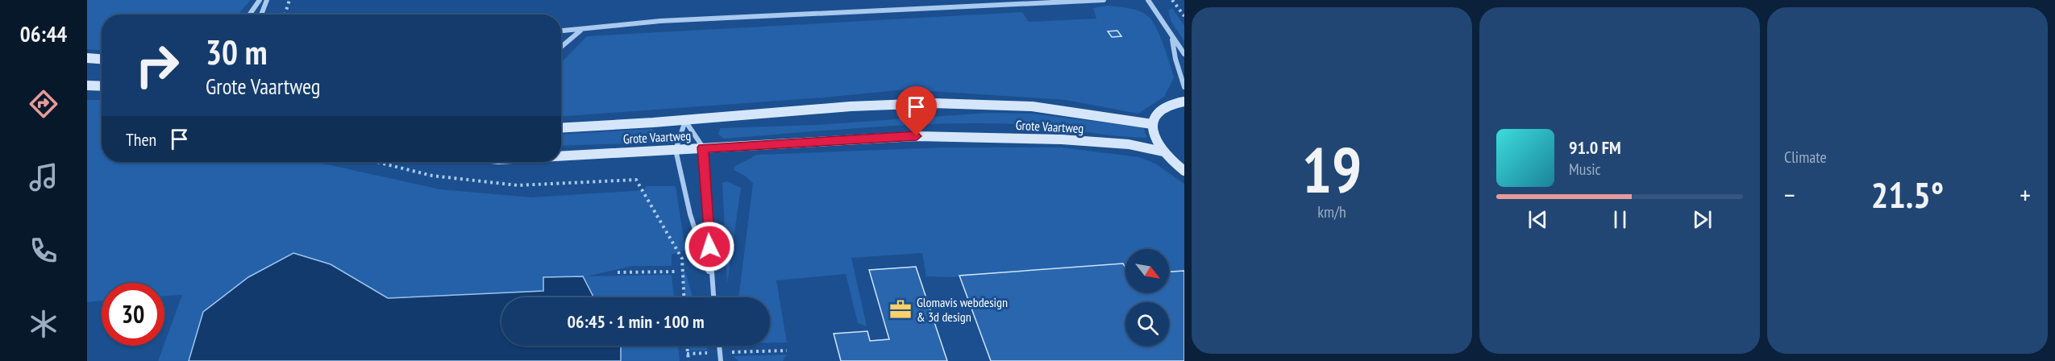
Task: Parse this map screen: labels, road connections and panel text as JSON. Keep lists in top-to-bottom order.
{
  "streets": {
    "main road": ["Grote Vaartweg"]
  },
  "places": {
    "office": ["Glomavis webdesign & 3d design"]
  },
  "north": "bottom right",
  "page": {
    "tabs": "06:44",
    "tile": [
      ["19", "km/h"],
      "Climate"
    ],
    "turn": ["30 m", "Grote Vaartweg"],
    "then": "Then",
    "song": ["91.0 FM", "Music"],
    "heat": ["−", "21.5°", "+"],
    "limit": "30",
    "trip": "06:45 · 1 min · 100 m"
  }
}
